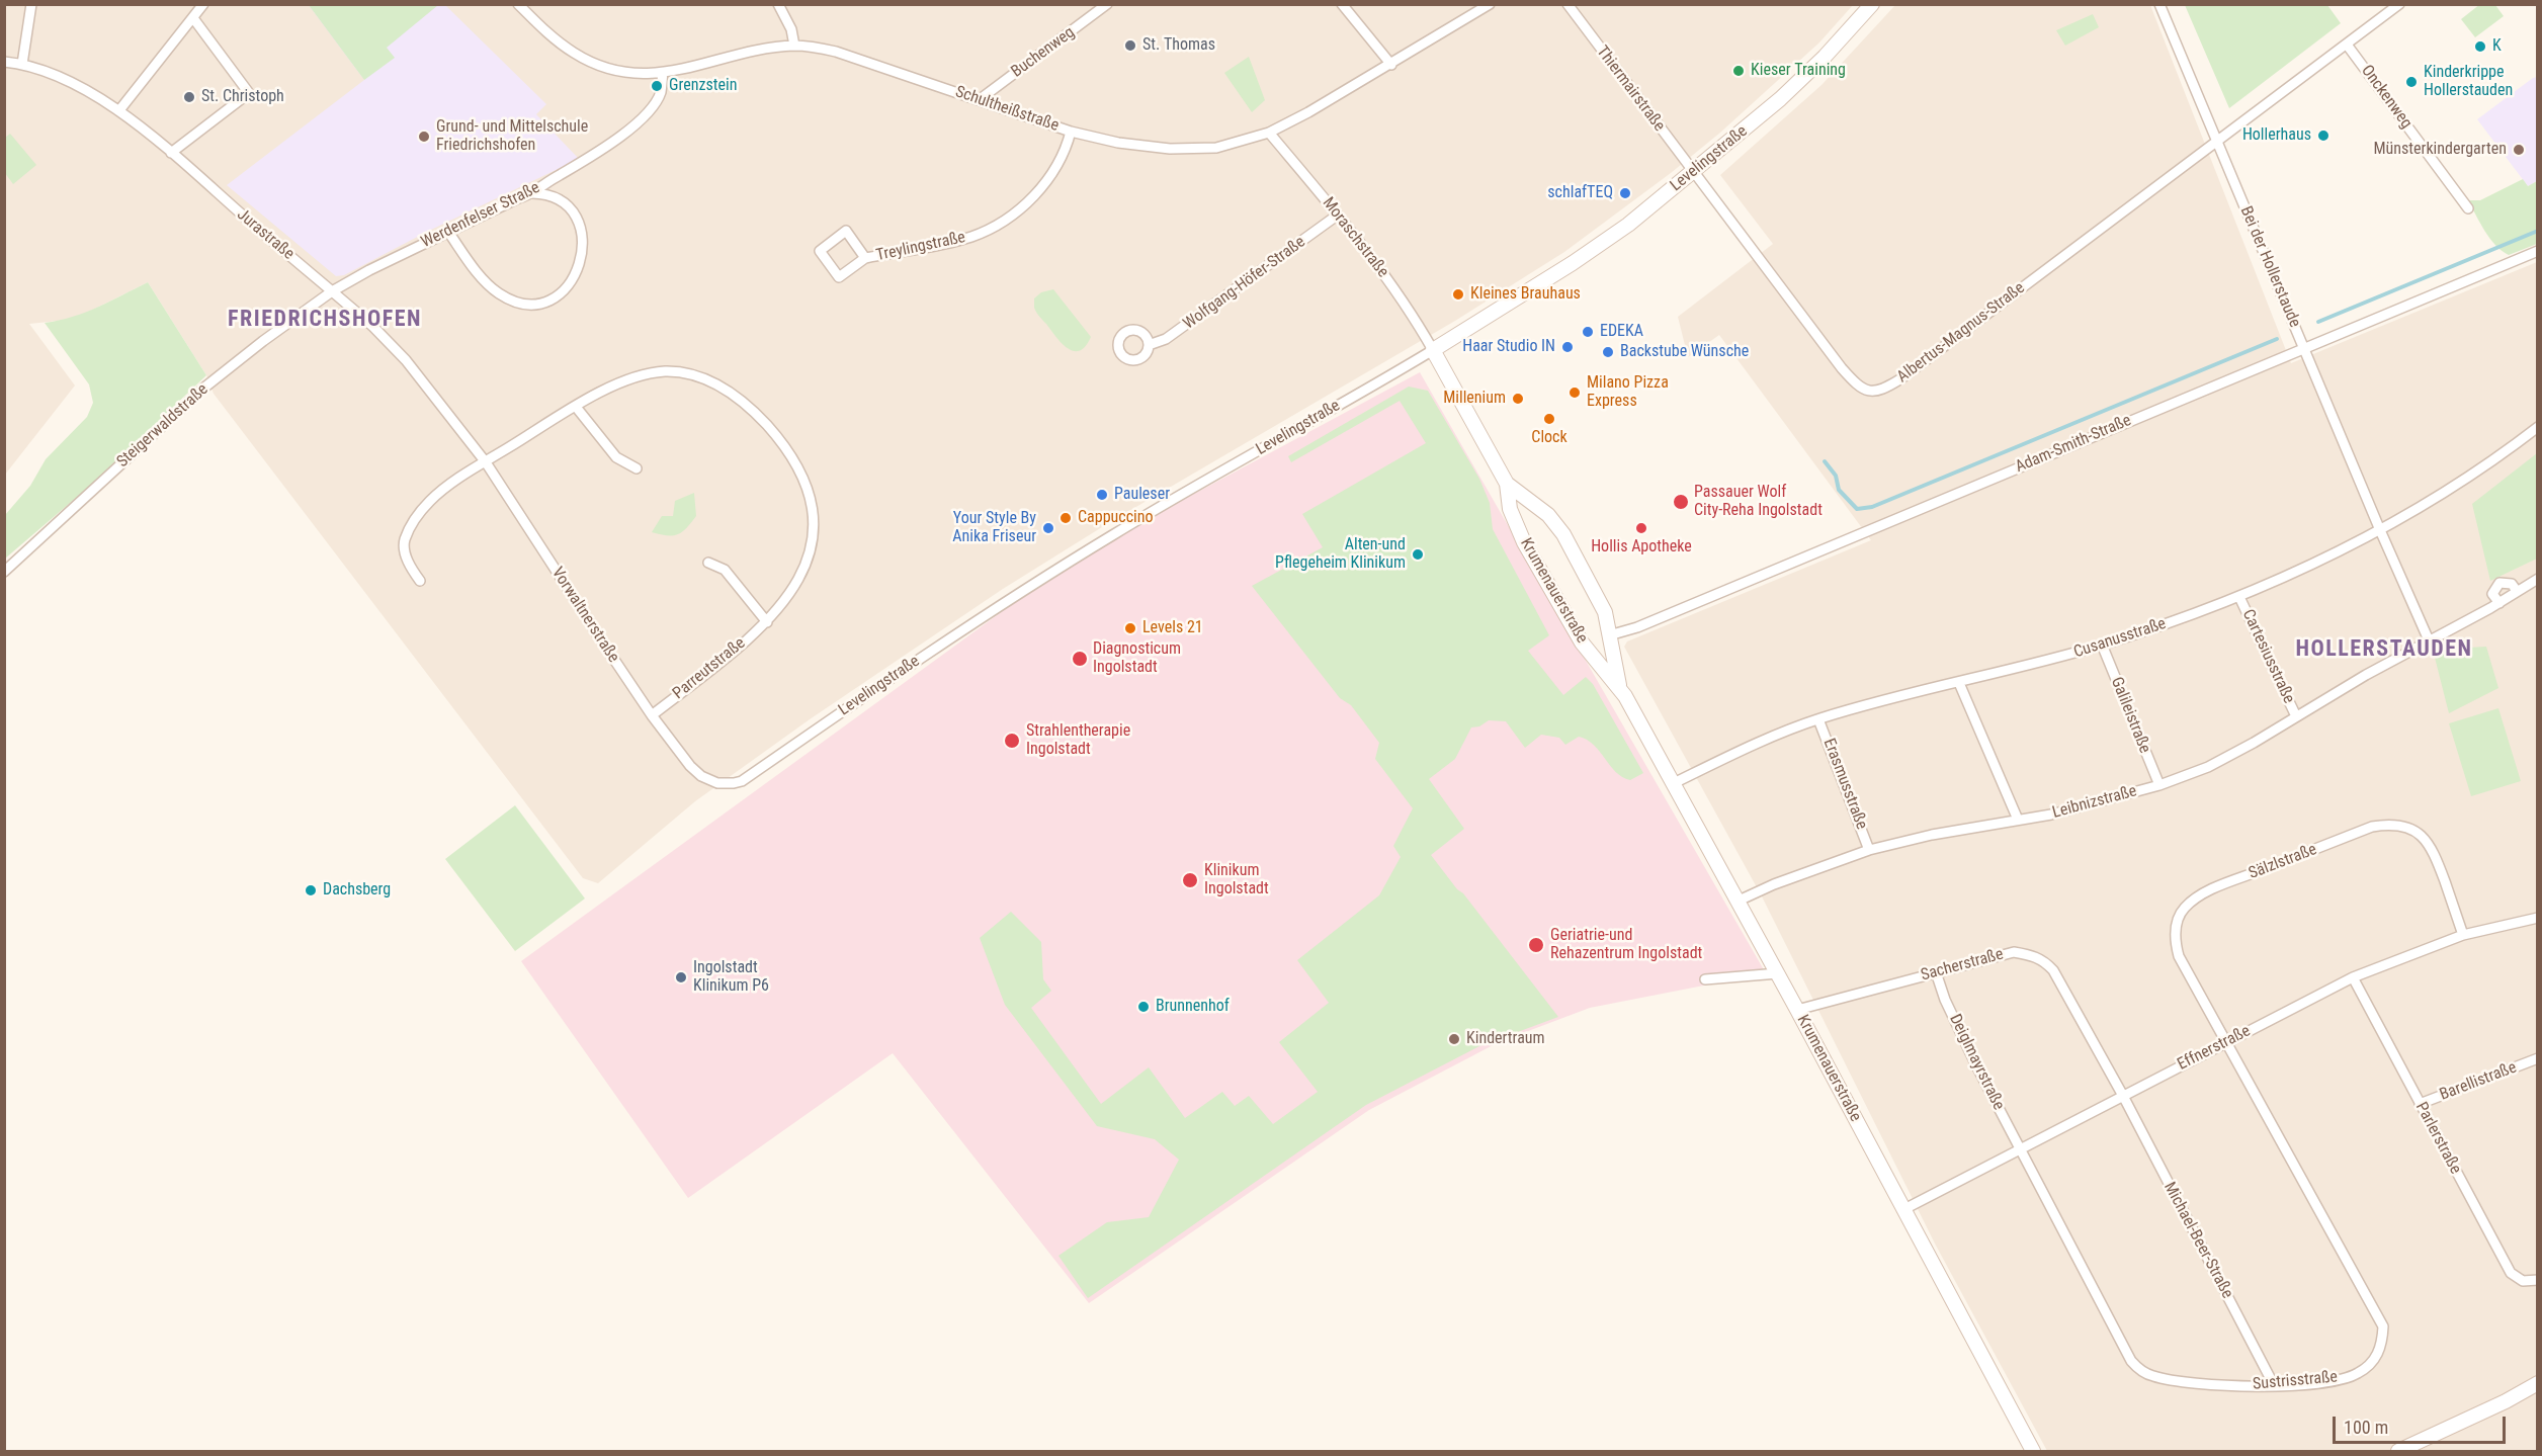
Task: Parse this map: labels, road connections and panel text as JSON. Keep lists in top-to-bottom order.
{
  "streets": {
    "street": [
      "Buchenweg",
      "Thiermairstraße",
      "Onckenweg",
      "Schultheißstraße",
      "Levelingstraße",
      "Werdenfelser Straße",
      "Jurastraße",
      "Moraschstraße",
      "Treylingstraße",
      "Bei der Hollerstaude",
      "Wolfgang-Höfer-Straße",
      "Albertus-Magnus-Straße",
      "Steigerwaldstraße",
      "Adam-Smith-Straße",
      "Krumenauerstraße",
      "Vorwaltnerstraße",
      "Cusanusstraße",
      "Cartesiusstraße",
      "Parreutstraße",
      "Galileistraße",
      "Erasmusstraße",
      "Leibnizstraße",
      "Sälzlstraße",
      "Sacherstraße",
      "Effnerstraße",
      "Deiglmayrstraße",
      "Barellistraße",
      "Parlerstraße",
      "Michael-Beer-Straße",
      "Sustrisstraße"
    ]
  },
  "crossings": [
    ["Buchenweg", "Schultheißstraße"],
    ["Thiermairstraße", "Levelingstraße"],
    ["Thiermairstraße", "Albertus-Magnus-Straße"],
    ["Schultheißstraße", "Werdenfelser Straße"],
    ["Schultheißstraße", "Moraschstraße"],
    ["Schultheißstraße", "Treylingstraße"],
    ["Levelingstraße", "Moraschstraße"],
    ["Levelingstraße", "Albertus-Magnus-Straße"],
    ["Levelingstraße", "Krumenauerstraße"],
    ["Levelingstraße", "Vorwaltnerstraße"],
    ["Werdenfelser Straße", "Jurastraße"],
    ["Werdenfelser Straße", "Steigerwaldstraße"],
    ["Jurastraße", "Steigerwaldstraße"],
    ["Jurastraße", "Vorwaltnerstraße"],
    ["Jurastraße", "Parreutstraße"],
    ["Moraschstraße", "Wolfgang-Höfer-Straße"],
    ["Moraschstraße", "Krumenauerstraße"],
    ["Bei der Hollerstaude", "Albertus-Magnus-Straße"],
    ["Bei der Hollerstaude", "Adam-Smith-Straße"],
    ["Bei der Hollerstaude", "Cusanusstraße"],
    ["Bei der Hollerstaude", "Leibnizstraße"],
    ["Adam-Smith-Straße", "Krumenauerstraße"],
    ["Krumenauerstraße", "Cusanusstraße"],
    ["Krumenauerstraße", "Leibnizstraße"],
    ["Krumenauerstraße", "Sacherstraße"],
    ["Krumenauerstraße", "Effnerstraße"],
    ["Vorwaltnerstraße", "Parreutstraße"],
    ["Cusanusstraße", "Cartesiusstraße"],
    ["Cusanusstraße", "Galileistraße"],
    ["Cusanusstraße", "Erasmusstraße"],
    ["Cartesiusstraße", "Leibnizstraße"],
    ["Galileistraße", "Leibnizstraße"],
    ["Erasmusstraße", "Leibnizstraße"],
    ["Sälzlstraße", "Effnerstraße"],
    ["Sälzlstraße", "Sustrisstraße"],
    ["Sacherstraße", "Effnerstraße"],
    ["Sacherstraße", "Deiglmayrstraße"],
    ["Sacherstraße", "Michael-Beer-Straße"],
    ["Effnerstraße", "Deiglmayrstraße"],
    ["Effnerstraße", "Parlerstraße"],
    ["Effnerstraße", "Michael-Beer-Straße"],
    ["Effnerstraße", "Sustrisstraße"],
    ["Deiglmayrstraße", "Sustrisstraße"],
    ["Barellistraße", "Parlerstraße"],
    ["Michael-Beer-Straße", "Sustrisstraße"]
  ],
  "districts": ["FRIEDRICHSHOFEN", "HOLLERSTAUDEN"],
  "places": [
    "St. Thomas",
    "K",
    "Kieser Training",
    "Kinderkrippe Hollerstauden",
    "Grenzstein",
    "St. Christoph",
    "Hollerhaus",
    "Grund- und Mittelschule Friedrichshofen",
    "Münsterkindergarten",
    "schlafTEQ",
    "Kleines Brauhaus",
    "EDEKA",
    "Haar Studio IN",
    "Backstube Wünsche",
    "Milano Pizza Express",
    "Millenium",
    "Clock",
    "Pauleser",
    "Passauer Wolf City-Reha Ingolstadt",
    "Cappuccino",
    "Your Style By Anika Friseur",
    "Hollis Apotheke",
    "Alten-und Pflegeheim Klinikum",
    "Levels 21",
    "Diagnosticum Ingolstadt",
    "Strahlentherapie Ingolstadt",
    "Klinikum Ingolstadt",
    "Dachsberg",
    "Geriatrie-und Rehazentrum Ingolstadt",
    "Ingolstadt Klinikum P6",
    "Brunnenhof",
    "Kindertraum"
  ],
  "scale_bar": "100 m"
}
